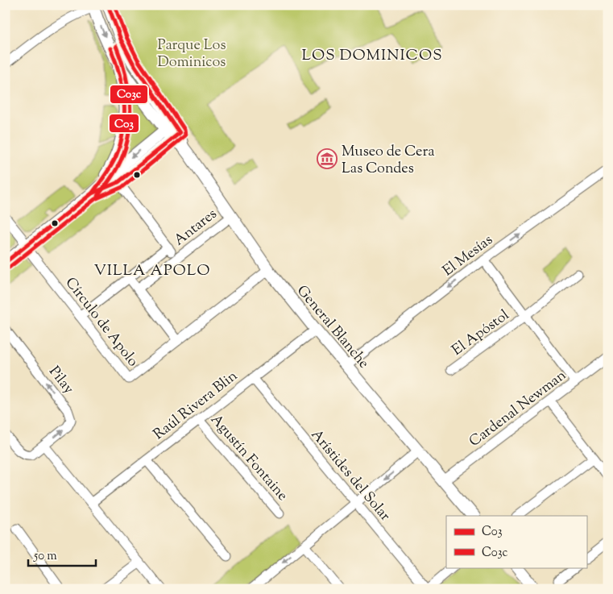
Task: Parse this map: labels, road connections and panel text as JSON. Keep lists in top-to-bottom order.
{
  "streets": {
    "main road": ["General Blanche"],
    "street": [
      "Antares",
      "El Mesías",
      "Círculo de Apolo",
      "El Apóstol",
      "Pilay",
      "Raúl Rivera Blin",
      "Cardenal Newman",
      "Agustín Fontaine",
      "Arístides del Solar"
    ]
  },
  "crossings": [
    ["Antares", "Círculo de Apolo"],
    ["Antares", "General Blanche"],
    ["El Mesías", "General Blanche"],
    ["El Mesías", "El Apóstol"],
    ["Círculo de Apolo", "General Blanche"],
    ["General Blanche", "Raúl Rivera Blin"],
    ["General Blanche", "Cardenal Newman"],
    ["El Apóstol", "Cardenal Newman"],
    ["Raúl Rivera Blin", "Agustín Fontaine"],
    ["Raúl Rivera Blin", "Arístides del Solar"]
  ],
  "one_way": ["Pilay"],
  "districts": ["LOS DOMINICOS", "VILLA APOLO"],
  "parks": ["Parque Los Dominicos"],
  "places": {
    "museum": ["Museo de Cera Las Condes"]
  },
  "lines": ["transit line C03", "transit line C03c"],
  "legend": ["C03", "C03c"],
  "scale_bar": "50 m"
}
